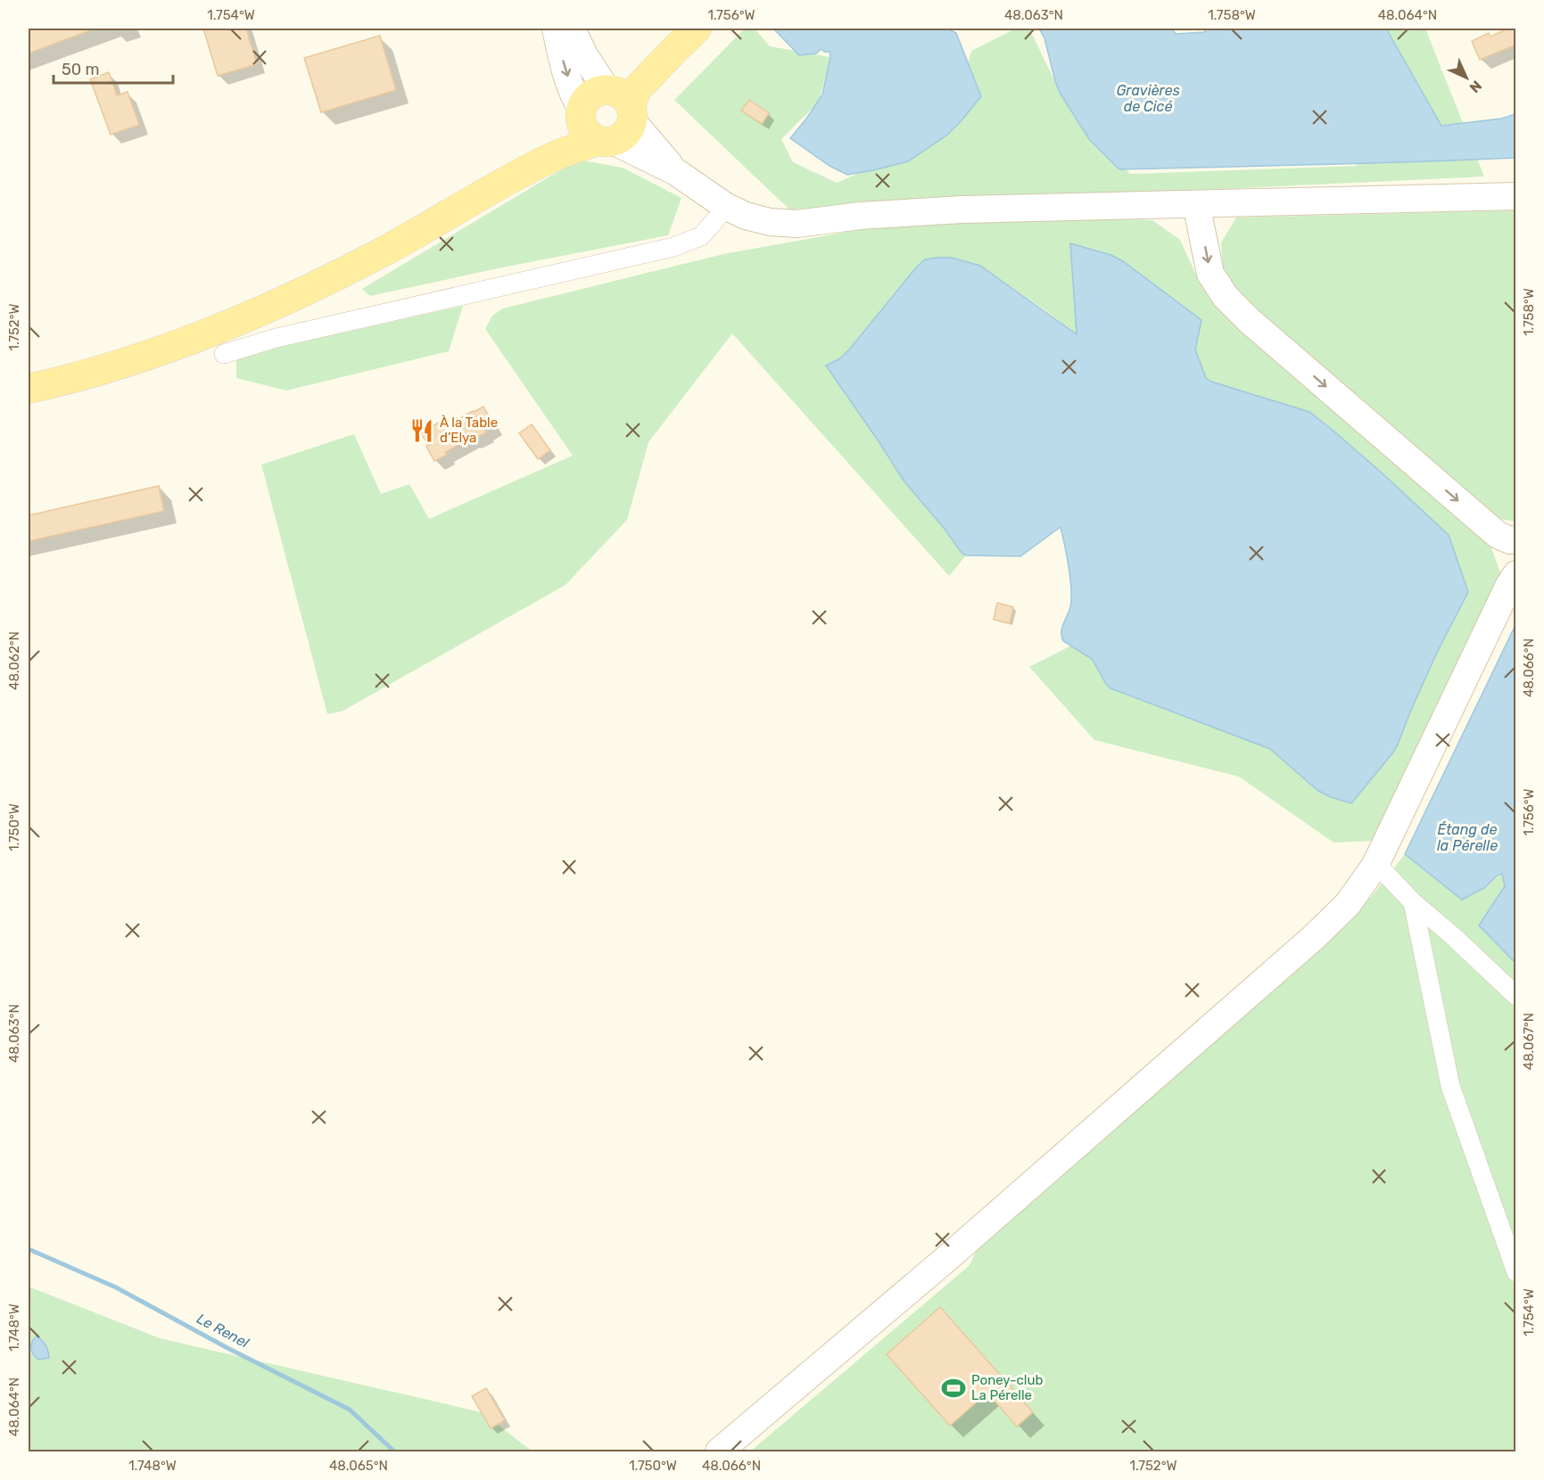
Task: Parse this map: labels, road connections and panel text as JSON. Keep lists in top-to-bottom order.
{
  "water": ["Gravières de Cicé", "Étang de la Pérelle", "Le Renel"],
  "places": {
    "restaurant": ["À la Table d’Elya"],
    "sports": ["Poney-club La Pérelle"]
  },
  "scale_bar": "50 m",
  "north": "bottom right",
  "coordinates": [
    "1.754°W",
    "1.756°W",
    "48.063°N",
    "1.758°W",
    "48.064°N",
    "1.752°W",
    "48.062°N",
    "48.066°N",
    "1.750°W",
    "48.067°N",
    "1.748°W",
    "48.065°N"
  ]
}
